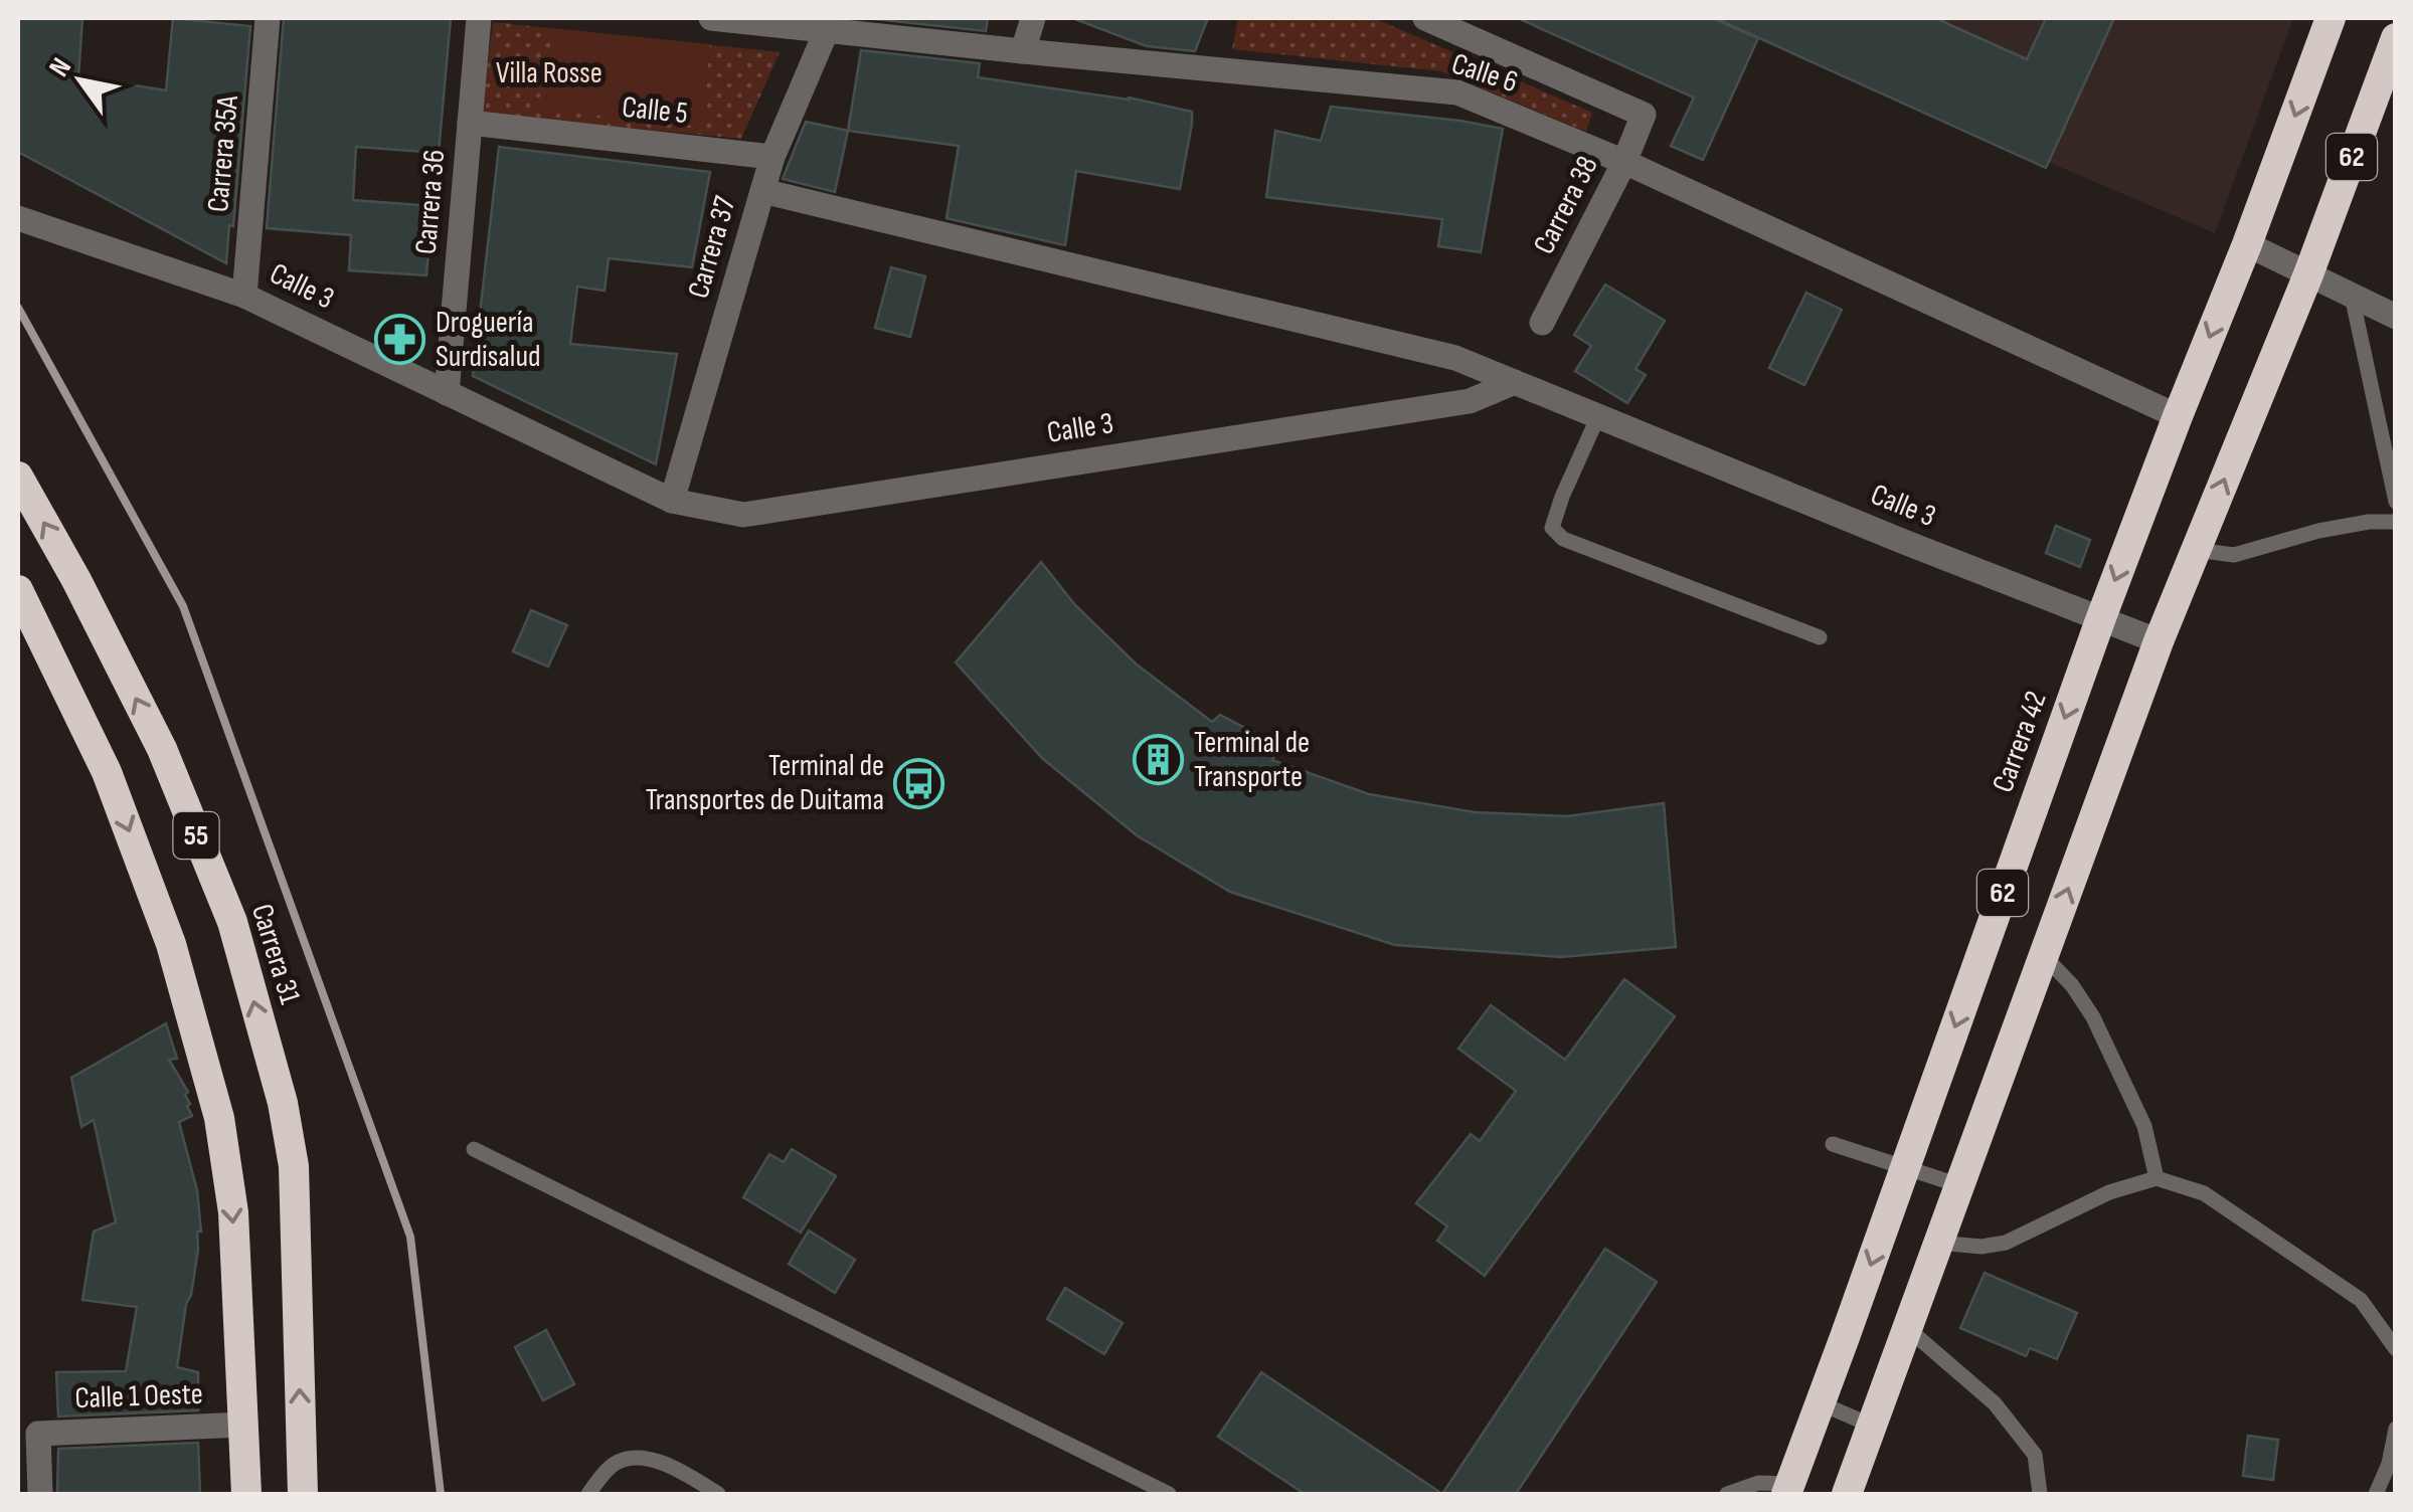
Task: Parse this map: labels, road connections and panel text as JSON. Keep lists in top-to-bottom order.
{
  "streets": {
    "highway": [
      "62",
      "Carrera 42",
      "55",
      "Carrera 31"
    ],
    "street": [
      "Calle 6",
      "Calle 5",
      "Carrera 35A",
      "Carrera 36",
      "Carrera 38",
      "Carrera 37",
      "Calle 3",
      "Calle 1 Oeste"
    ]
  },
  "crossings": [
    ["Calle 6", "Carrera 38"],
    ["Calle 6", "Carrera 37"],
    ["Calle 6", "Carrera 42"],
    ["Calle 5", "Carrera 36"],
    ["Calle 5", "Carrera 37"],
    ["Carrera 35A", "Calle 3"],
    ["62", "Calle 3"],
    ["Carrera 36", "Calle 3"],
    ["Carrera 37", "Calle 3"],
    ["Calle 3", "Carrera 42"],
    ["55", "Calle 1 Oeste"]
  ],
  "parks": ["Villa Rosse"],
  "places": {
    "pharmacy": ["Droguería Surdisalud"],
    "building": ["Terminal de Transporte"],
    "bus stop": ["Terminal de Transportes de Duitama"]
  },
  "north": "top left"
}
